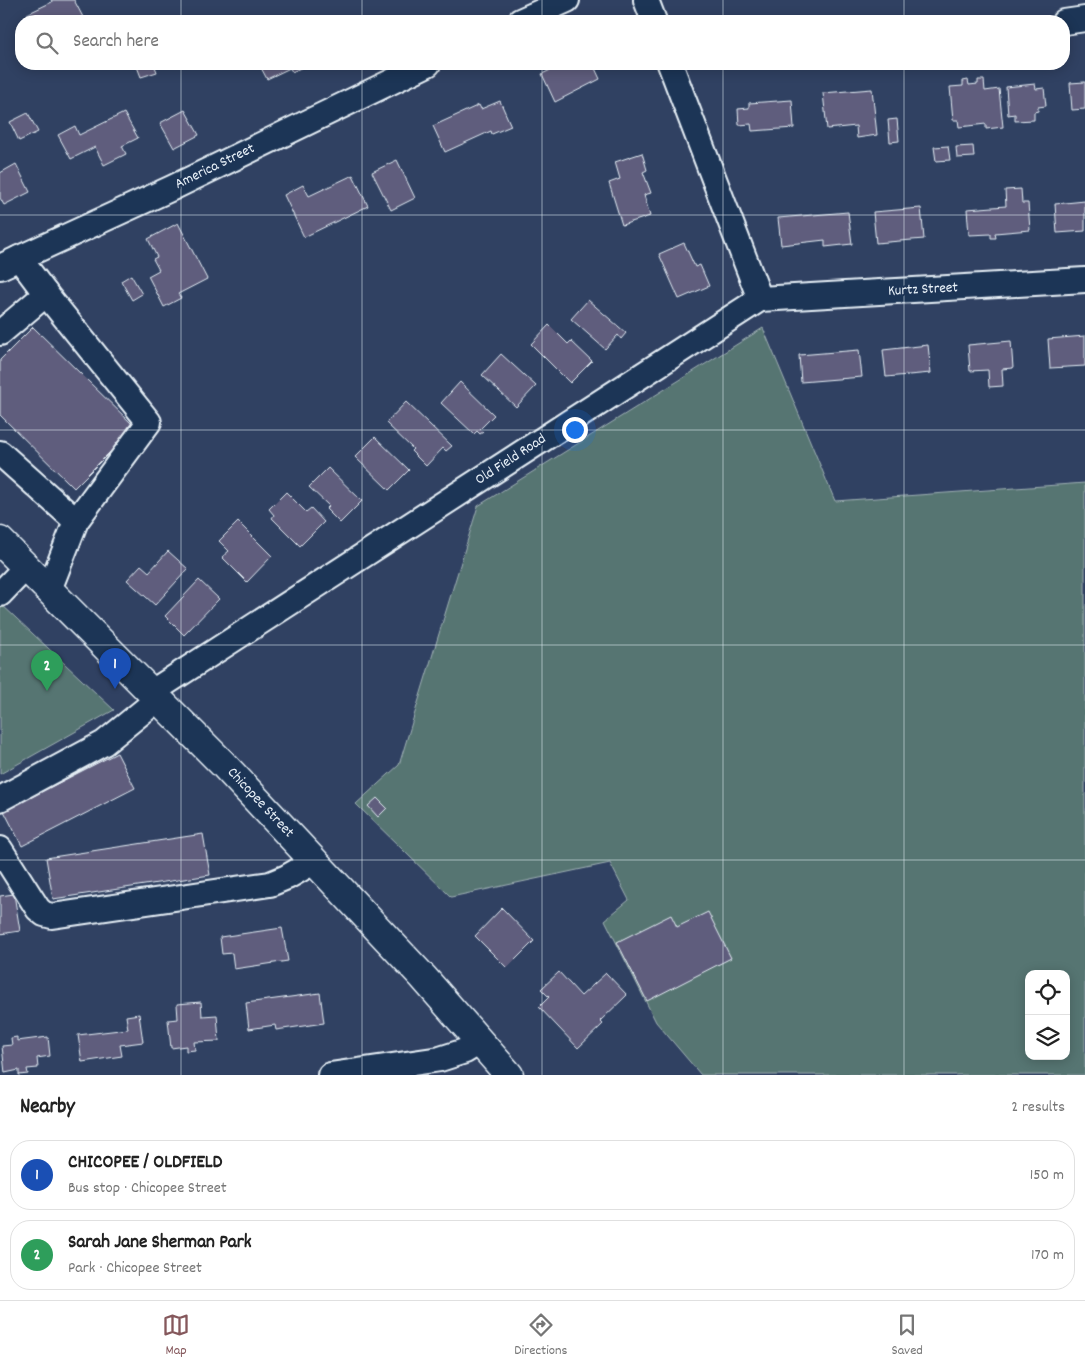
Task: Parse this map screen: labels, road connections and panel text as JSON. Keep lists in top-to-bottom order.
{
  "streets": {
    "main road": ["Chicopee Street"],
    "street": ["America Street", "Kurtz Street", "Old Field Road"]
  },
  "crossings": [
    ["Kurtz Street", "Old Field Road"],
    ["Old Field Road", "Chicopee Street"]
  ],
  "page": {
    "search": "Search here",
    "pins": ["1", "2"],
    "heading": ["Nearby", "2 results"],
    "list": [
      {
        "mark": "1",
        "name": "CHICOPEE / OLDFIELD",
        "note": "Bus stop · Chicopee Street",
        "value": "150 m"
      },
      {
        "mark": "2",
        "name": "Sarah Jane Sherman Park",
        "note": "Park · Chicopee Street",
        "value": "170 m"
      }
    ],
    "nav": ["Map", "Directions", "Saved"]
  }
}
